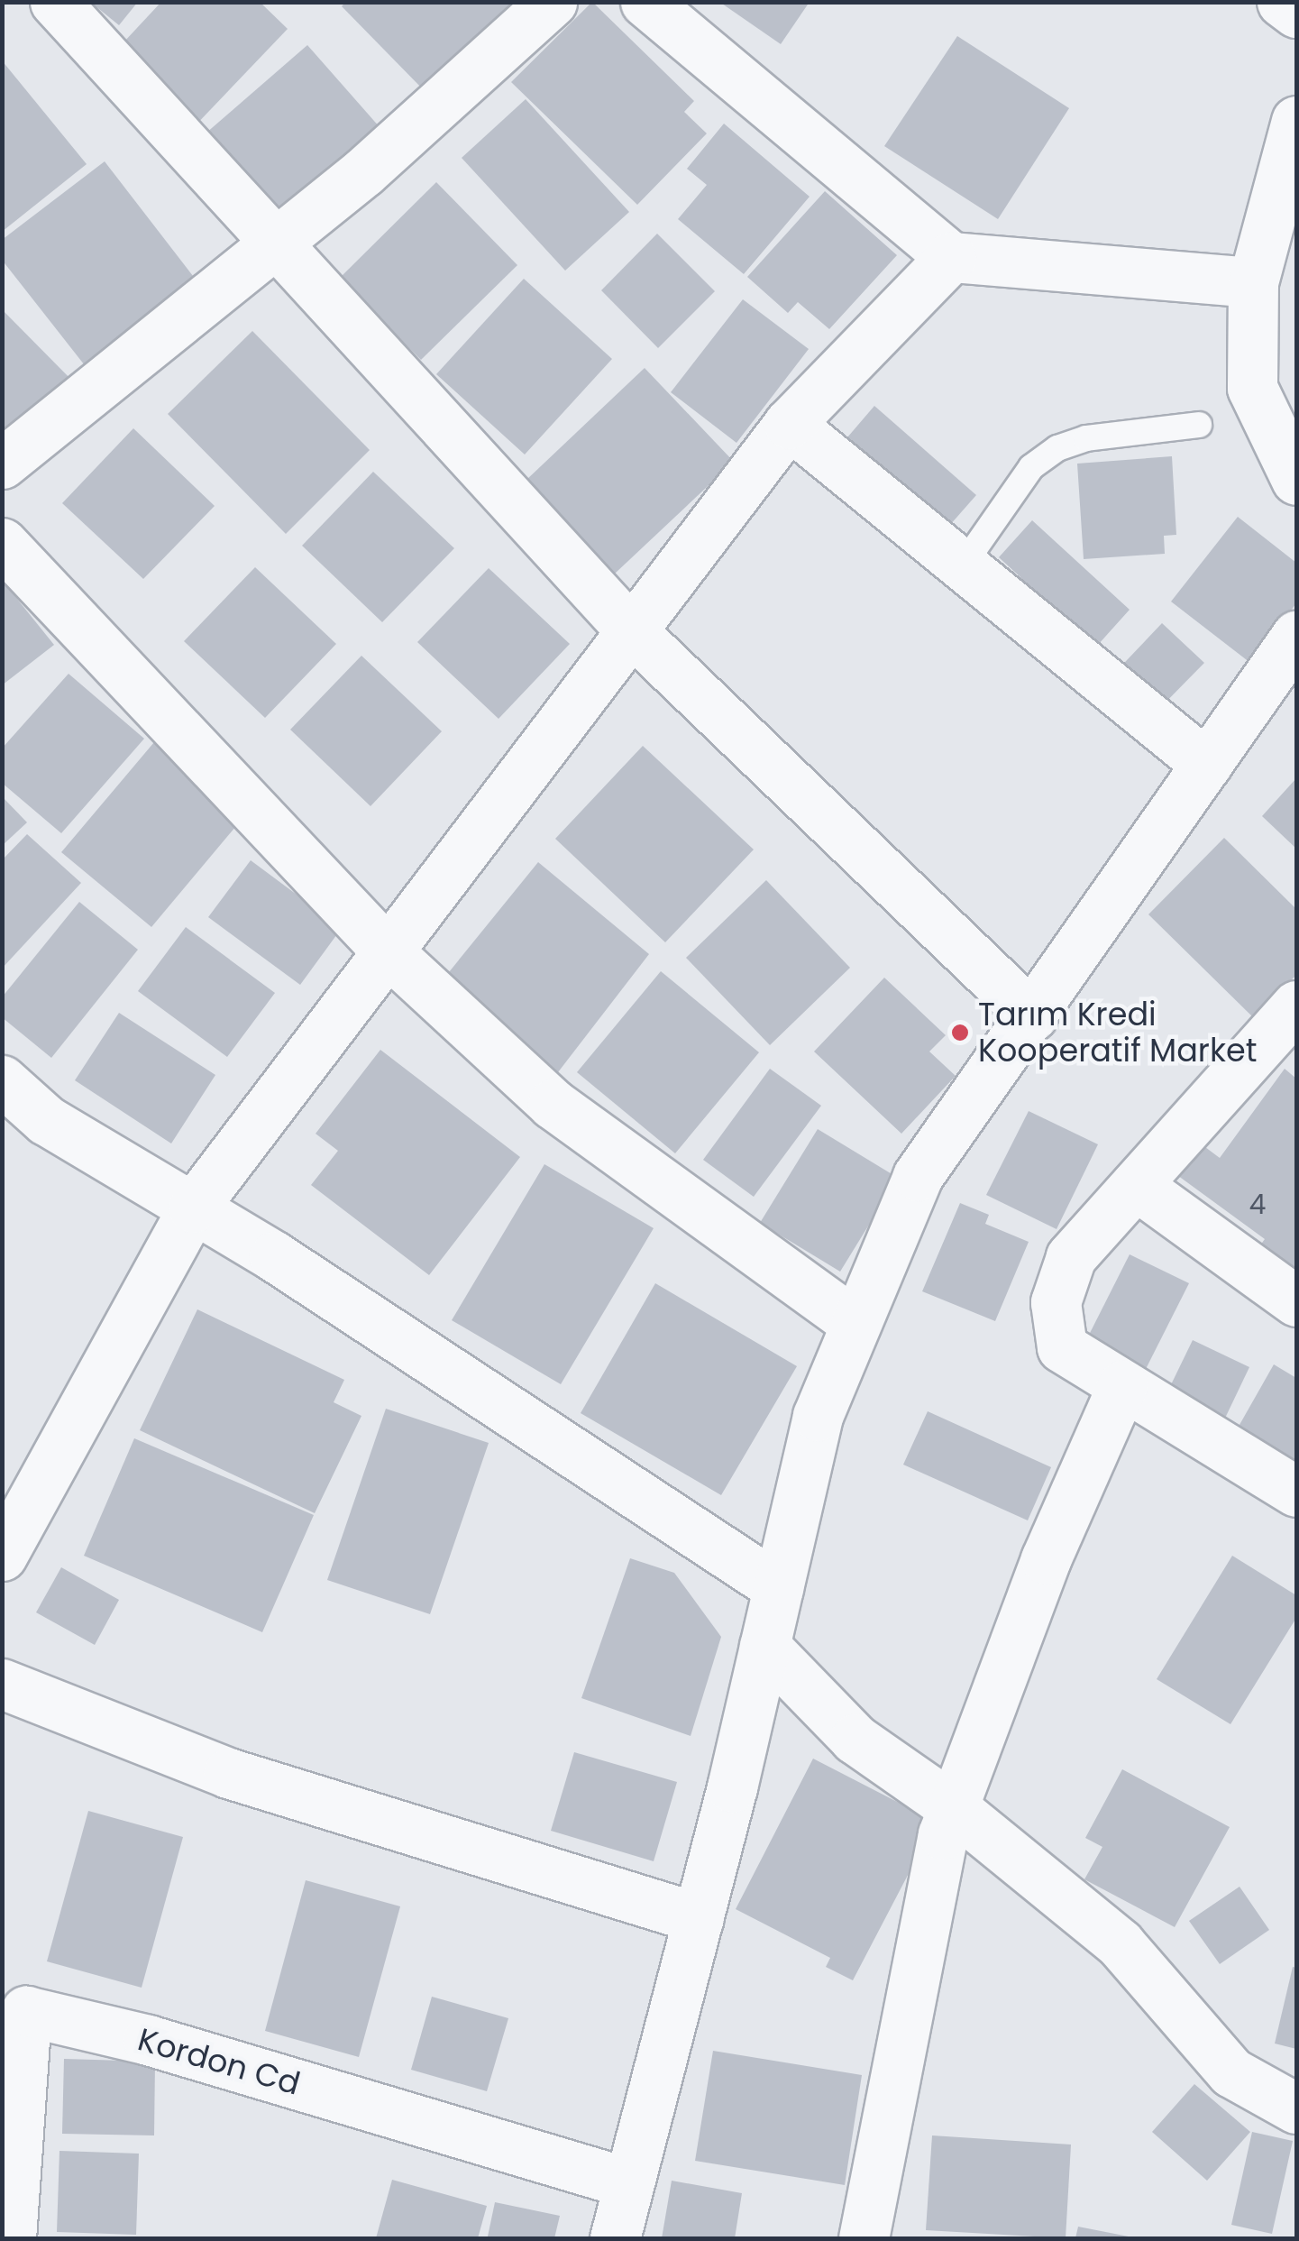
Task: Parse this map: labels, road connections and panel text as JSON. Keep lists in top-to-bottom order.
{
  "streets": {
    "street": ["Kordon Cd"]
  },
  "places": ["Tarım Kredi Kooperatif Market"],
  "house_numbers": ["4"]
}
